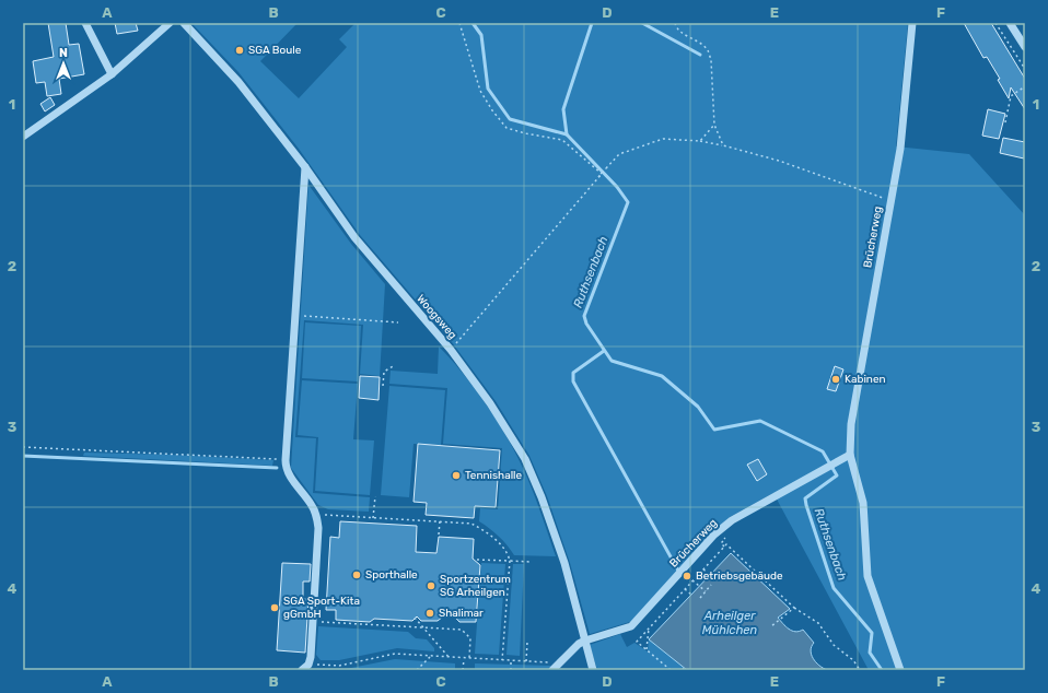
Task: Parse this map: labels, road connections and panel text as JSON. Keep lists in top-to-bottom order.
{
  "streets": {
    "street": ["Brücherweg", "Woogsweg"]
  },
  "crossings": [
    ["Brücherweg", "Woogsweg"]
  ],
  "water": ["Ruthsenbach", "Arheilger Mühlchen"],
  "places": [
    "SGA Boule",
    "Kabinen",
    "Tennishalle",
    "Sporthalle",
    "Betriebsgebäude",
    "Sportzentrum SG Arheilgen",
    "SGA Sport-Kita gGmbH",
    "Shalimar"
  ],
  "north": "top",
  "grid": {
    "columns": [
      "A",
      "B",
      "C",
      "D",
      "E",
      "F"
    ],
    "rows": [
      "1",
      "2",
      "3",
      "4"
    ]
  }
}
